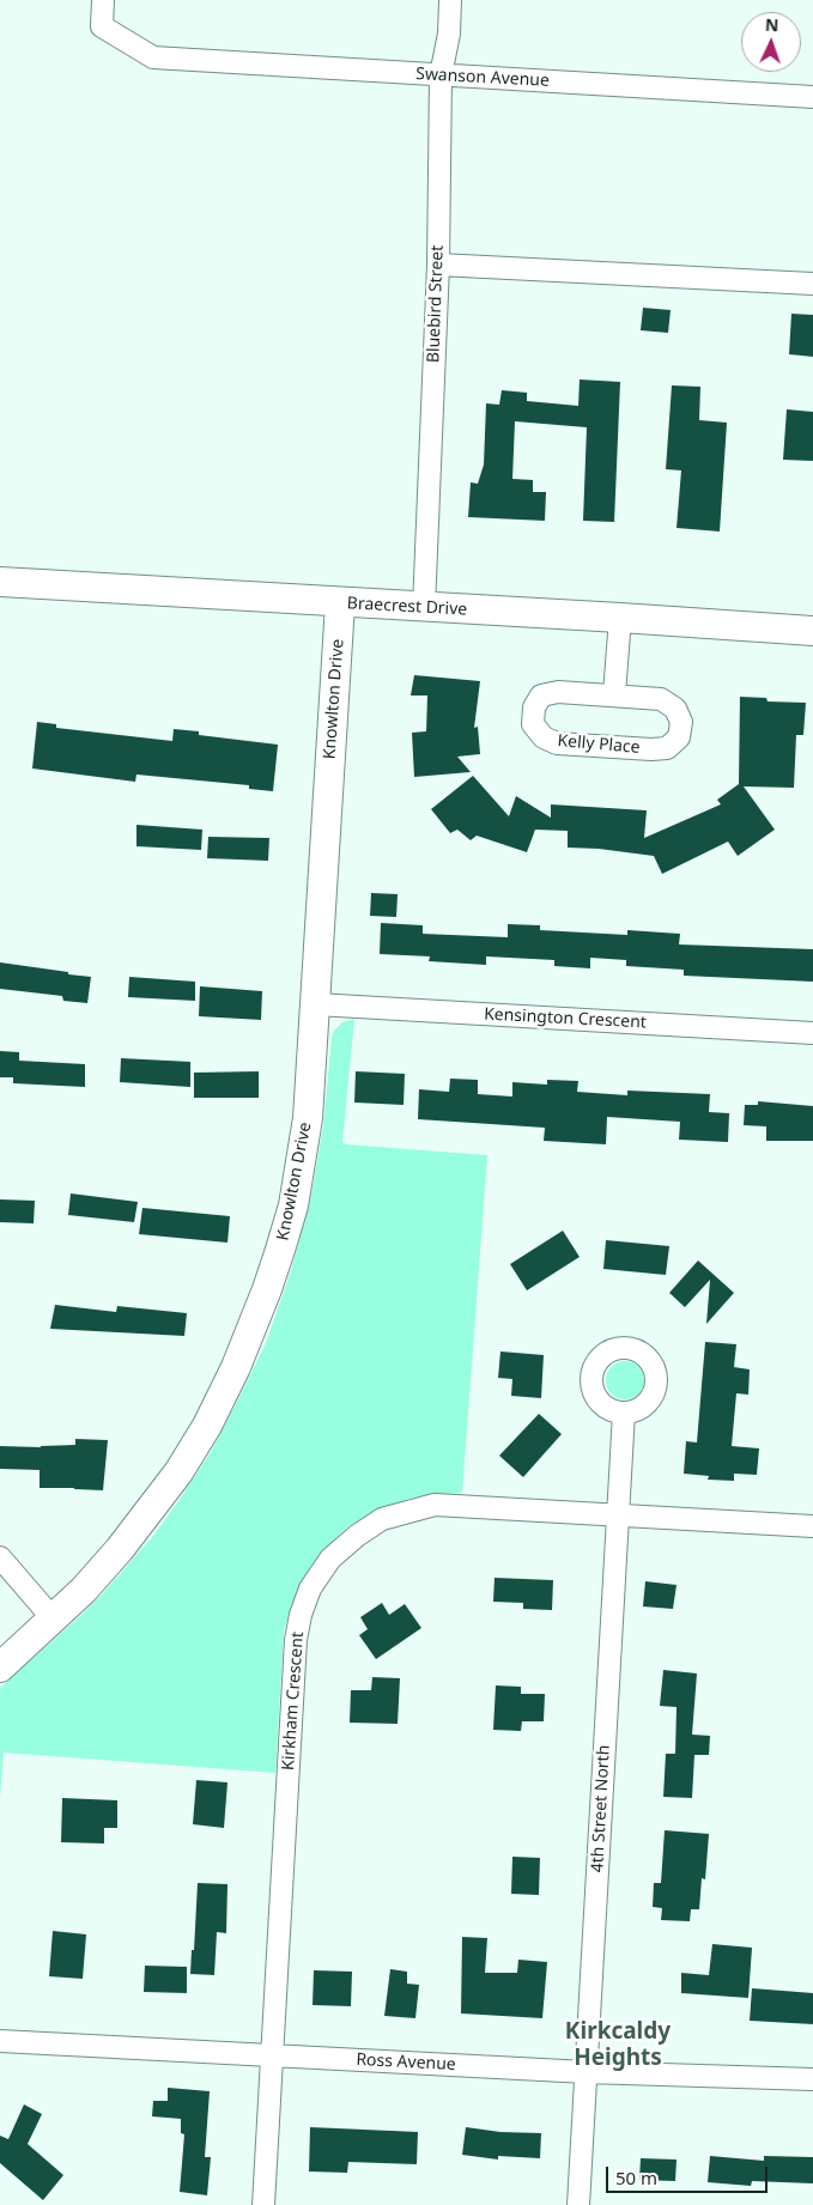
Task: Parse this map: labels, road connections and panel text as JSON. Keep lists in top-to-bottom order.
{
  "streets": {
    "street": [
      "Swanson Avenue",
      "Bluebird Street",
      "Braecrest Drive",
      "Knowlton Drive",
      "Kelly Place",
      "Kensington Crescent",
      "Kirkham Crescent",
      "4th Street North",
      "Ross Avenue"
    ]
  },
  "crossings": [
    ["Swanson Avenue", "Bluebird Street"],
    ["Bluebird Street", "Braecrest Drive"],
    ["Braecrest Drive", "Knowlton Drive"],
    ["Knowlton Drive", "Kensington Crescent"],
    ["Kirkham Crescent", "4th Street North"],
    ["Kirkham Crescent", "Ross Avenue"],
    ["4th Street North", "Ross Avenue"]
  ],
  "districts": ["Kirkcaldy Heights"],
  "scale_bar": "50 m",
  "north": "top"
}
